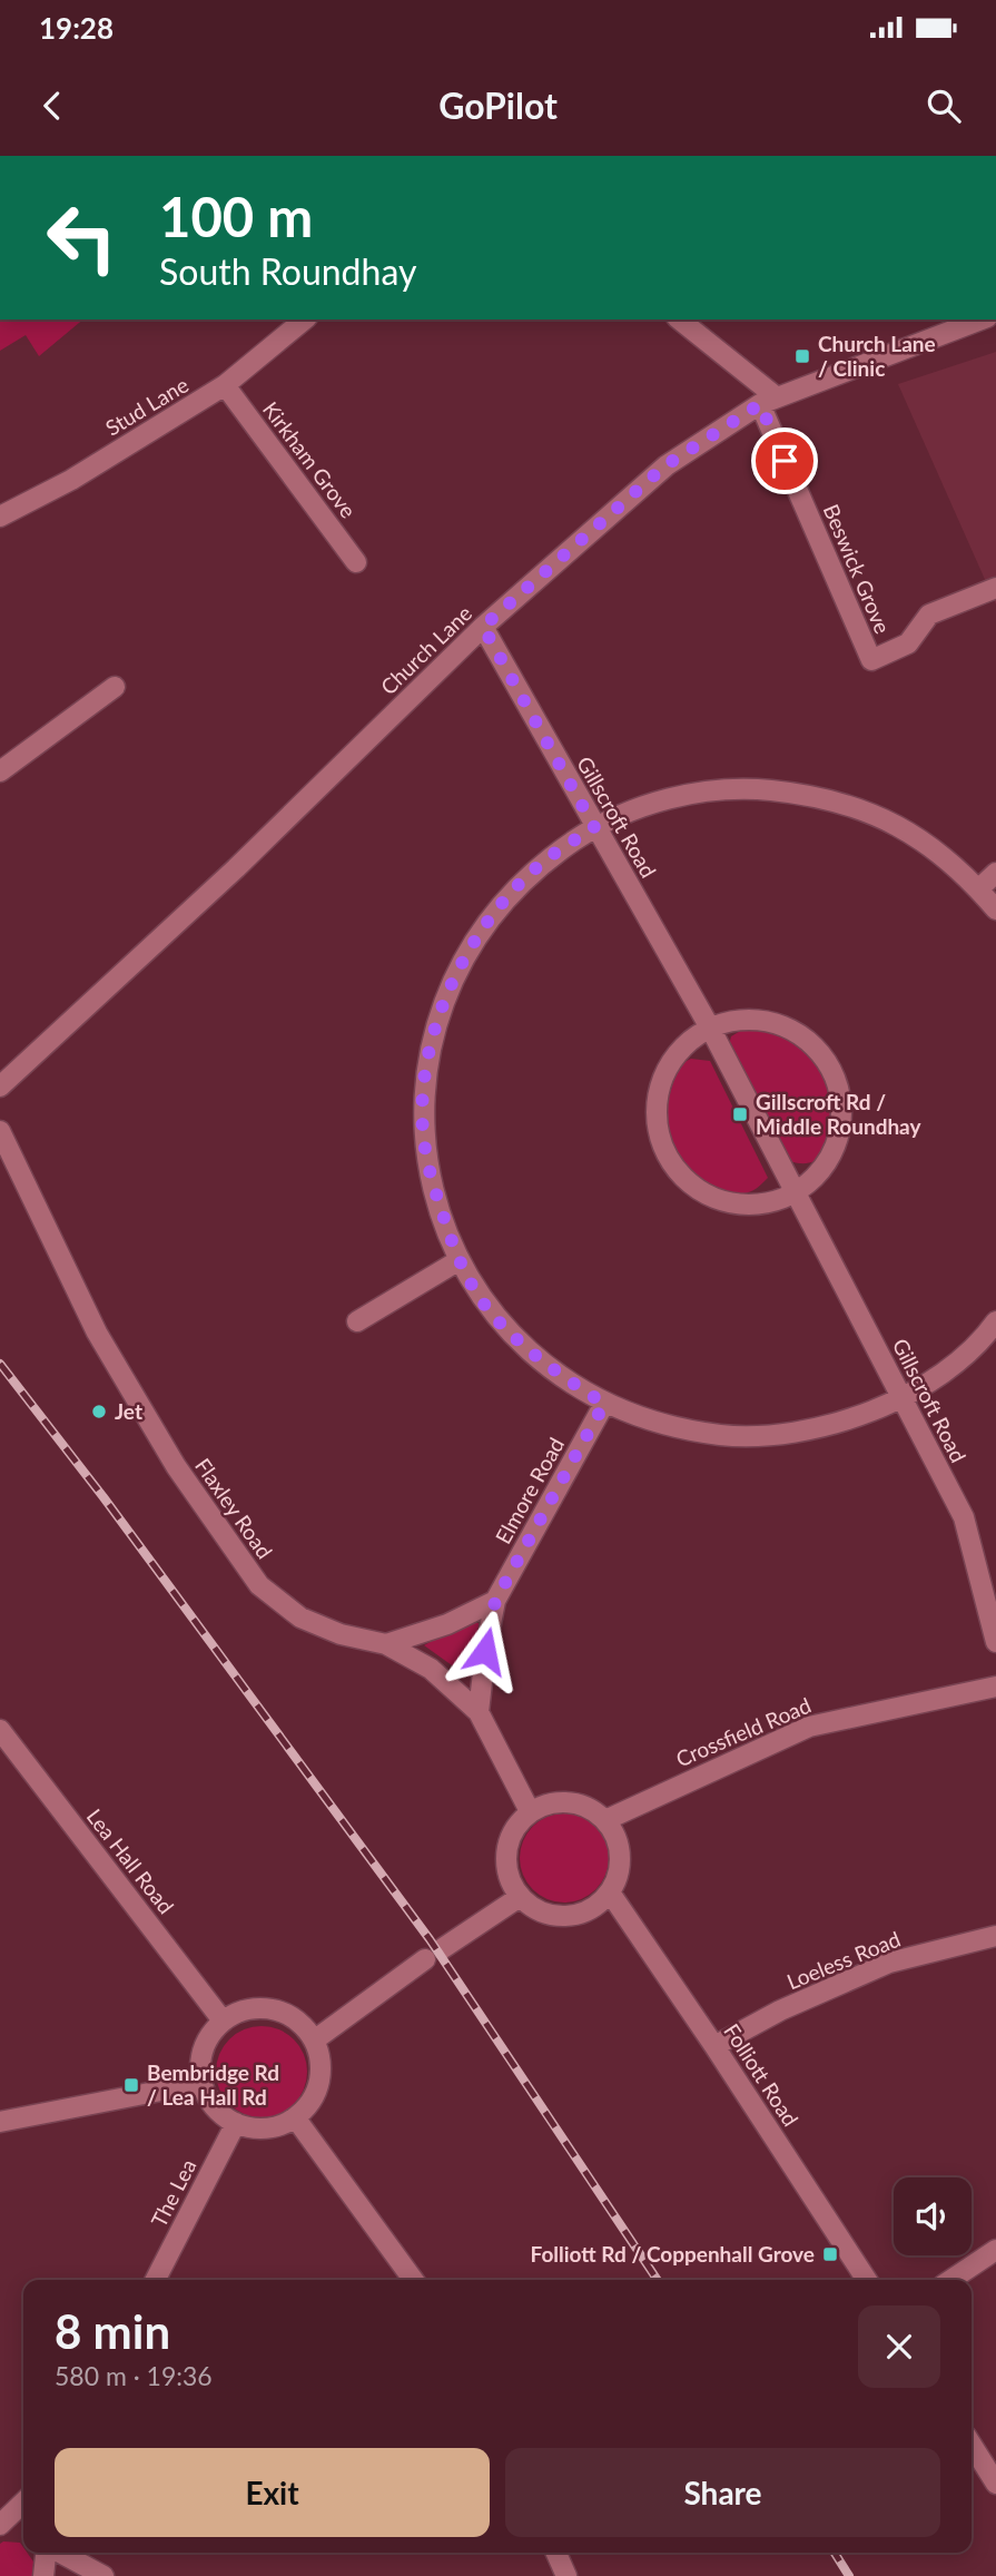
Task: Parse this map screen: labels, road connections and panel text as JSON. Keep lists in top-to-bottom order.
{
  "streets": {
    "street": [
      "Stud Lane",
      "Kirkham Grove",
      "Beswick Grove",
      "Church Lane",
      "Gillscroft Road",
      "Elmore Road",
      "Flaxley Road",
      "Crossfield Road",
      "Lea Hall Road",
      "Loeless Road",
      "Folliott Road",
      "The Lea"
    ]
  },
  "crossings": [
    ["Stud Lane", "Kirkham Grove"],
    ["Beswick Grove", "Church Lane"],
    ["Church Lane", "Gillscroft Road"],
    ["Elmore Road", "Flaxley Road"],
    ["Flaxley Road", "Crossfield Road"],
    ["Flaxley Road", "Folliott Road"],
    ["Crossfield Road", "Folliott Road"],
    ["Lea Hall Road", "The Lea"],
    ["Loeless Road", "Folliott Road"]
  ],
  "places": {
    "transit": [
      "Church Lane / Clinic",
      "Gillscroft Rd / Middle Roundhay",
      "Bembridge Rd / Lea Hall Rd",
      "Folliott Rd / Coppenhall Grove"
    ],
    "other": ["Jet"]
  },
  "page": {
    "status": "19:28",
    "header": "GoPilot",
    "turn": ["100 m", "South Roundhay"],
    "heading": ["8 min", "580 m · 19:36"],
    "buttons": ["Exit", "Share"]
  }
}
